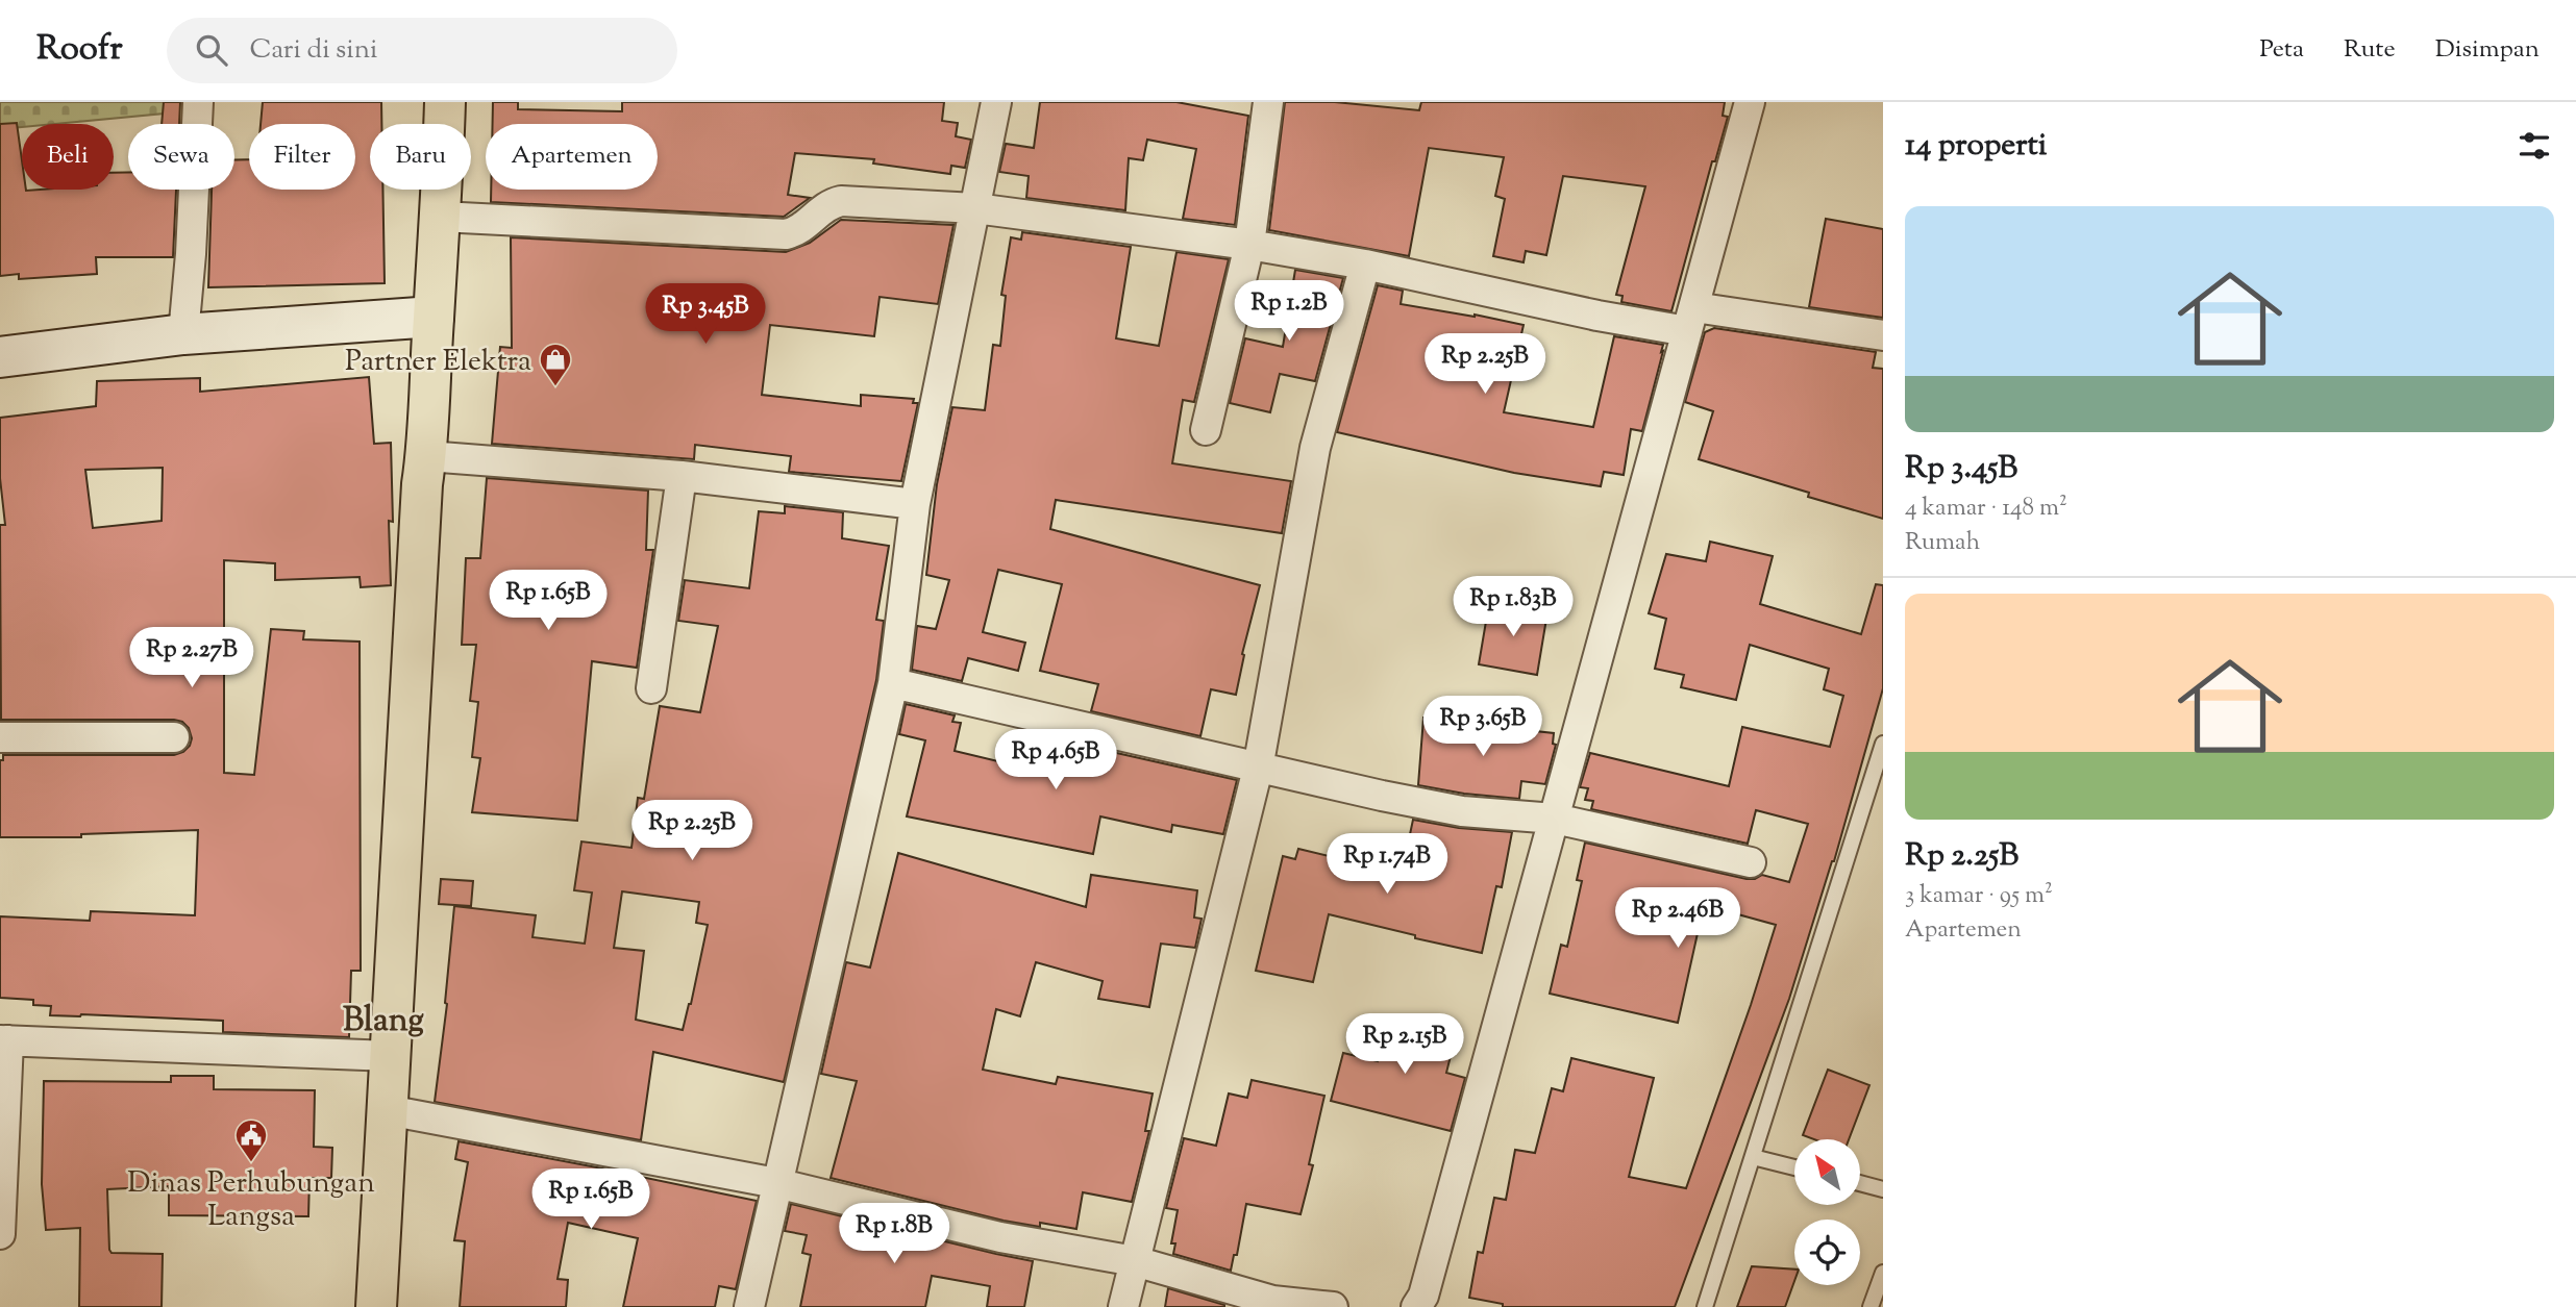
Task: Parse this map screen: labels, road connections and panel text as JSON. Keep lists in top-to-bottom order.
{
  "districts": ["Blang"],
  "places": {
    "shop": ["Partner Elektra"],
    "public building": ["Dinas Perhubungan Langsa"]
  },
  "north": "top left",
  "page": {
    "header": "Roofr",
    "search": "Cari di sini",
    "nav": ["Peta", "Rute", "Disimpan"],
    "heading": "14 properti",
    "chip": [
      "Beli",
      "Sewa",
      "Filter",
      "Baru",
      "Apartemen"
    ],
    "list": [
      {
        "name": "Rp 3.45B",
        "note": "4 kamar · 148 m² · Rumah"
      },
      {
        "name": "Rp 2.25B",
        "note": "3 kamar · 95 m² · Apartemen"
      }
    ],
    "price": [
      "Rp 1.2B",
      "Rp 3.45B",
      "Rp 2.25B",
      "Rp 1.65B",
      "Rp 1.83B",
      "Rp 2.27B",
      "Rp 3.65B",
      "Rp 4.65B",
      "Rp 2.25B",
      "Rp 1.74B",
      "Rp 2.46B",
      "Rp 2.15B",
      "Rp 1.65B",
      "Rp 1.8B"
    ]
  }
}
